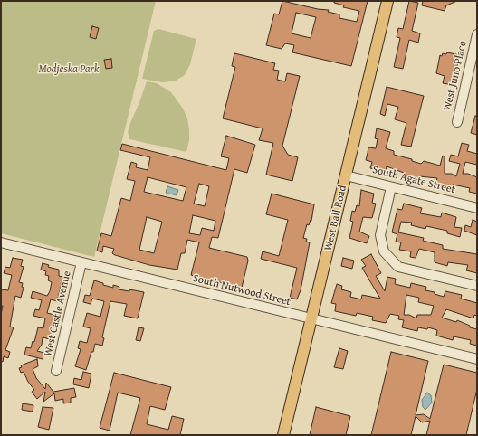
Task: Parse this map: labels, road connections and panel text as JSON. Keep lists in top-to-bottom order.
{
  "streets": {
    "main road": ["West Ball Road"],
    "street": [
      "West Juno Place",
      "South Agate Street",
      "South Nutwood Street",
      "West Castle Avenue"
    ]
  },
  "crossings": [
    ["South Agate Street", "West Ball Road"],
    ["West Ball Road", "South Nutwood Street"],
    ["South Nutwood Street", "West Castle Avenue"]
  ],
  "parks": ["Modjeska Park"]
}
